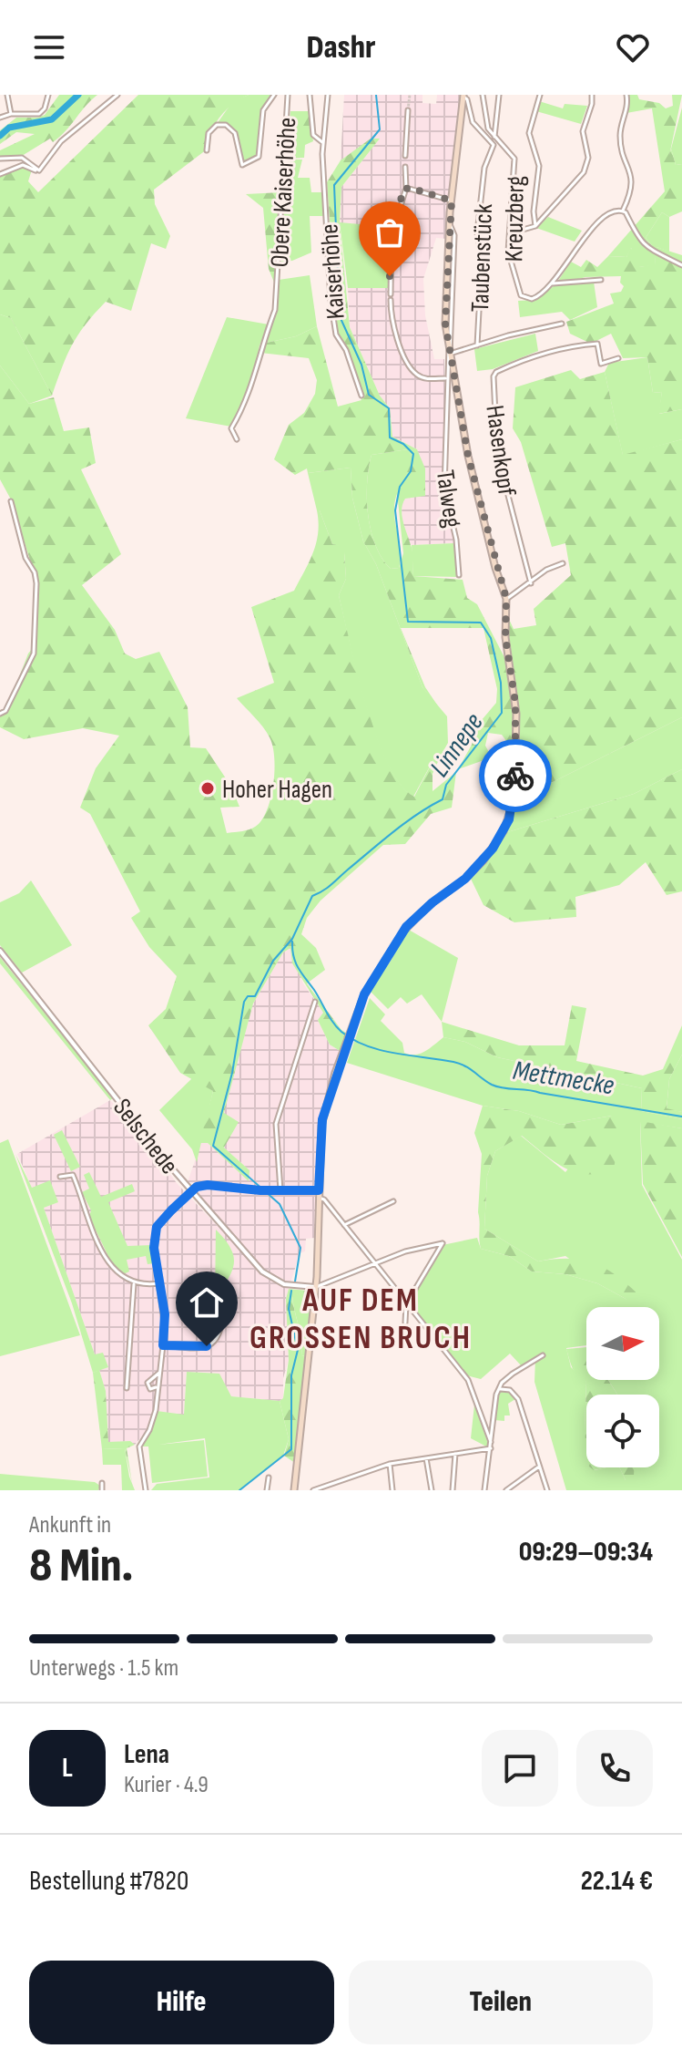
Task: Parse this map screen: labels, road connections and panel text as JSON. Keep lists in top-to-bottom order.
{
  "streets": {
    "street": [
      "Obere Kaiserhöhe",
      "Kreuzberg",
      "Taubenstück",
      "Kaiserhöhe",
      "Hasenkopf",
      "Talweg",
      "Selschede"
    ]
  },
  "crossings": [
    ["Obere Kaiserhöhe", "Kaiserhöhe"]
  ],
  "districts": ["AUF DEM GROSSEN BRUCH"],
  "water": ["Linnepe", "Mettmecke"],
  "places": ["Hoher Hagen"],
  "north": "right",
  "page": {
    "header": "Dashr",
    "heading": ["8 Min.", "Ankunft in", "09:29–09:34"],
    "panel": [
      "Lena",
      "Kurier · 4.9",
      "Bestellung #7820",
      "22.14 €"
    ],
    "bar": "Unterwegs · 1.5 km",
    "round": "L",
    "buttons": ["Hilfe", "Teilen"]
  }
}
